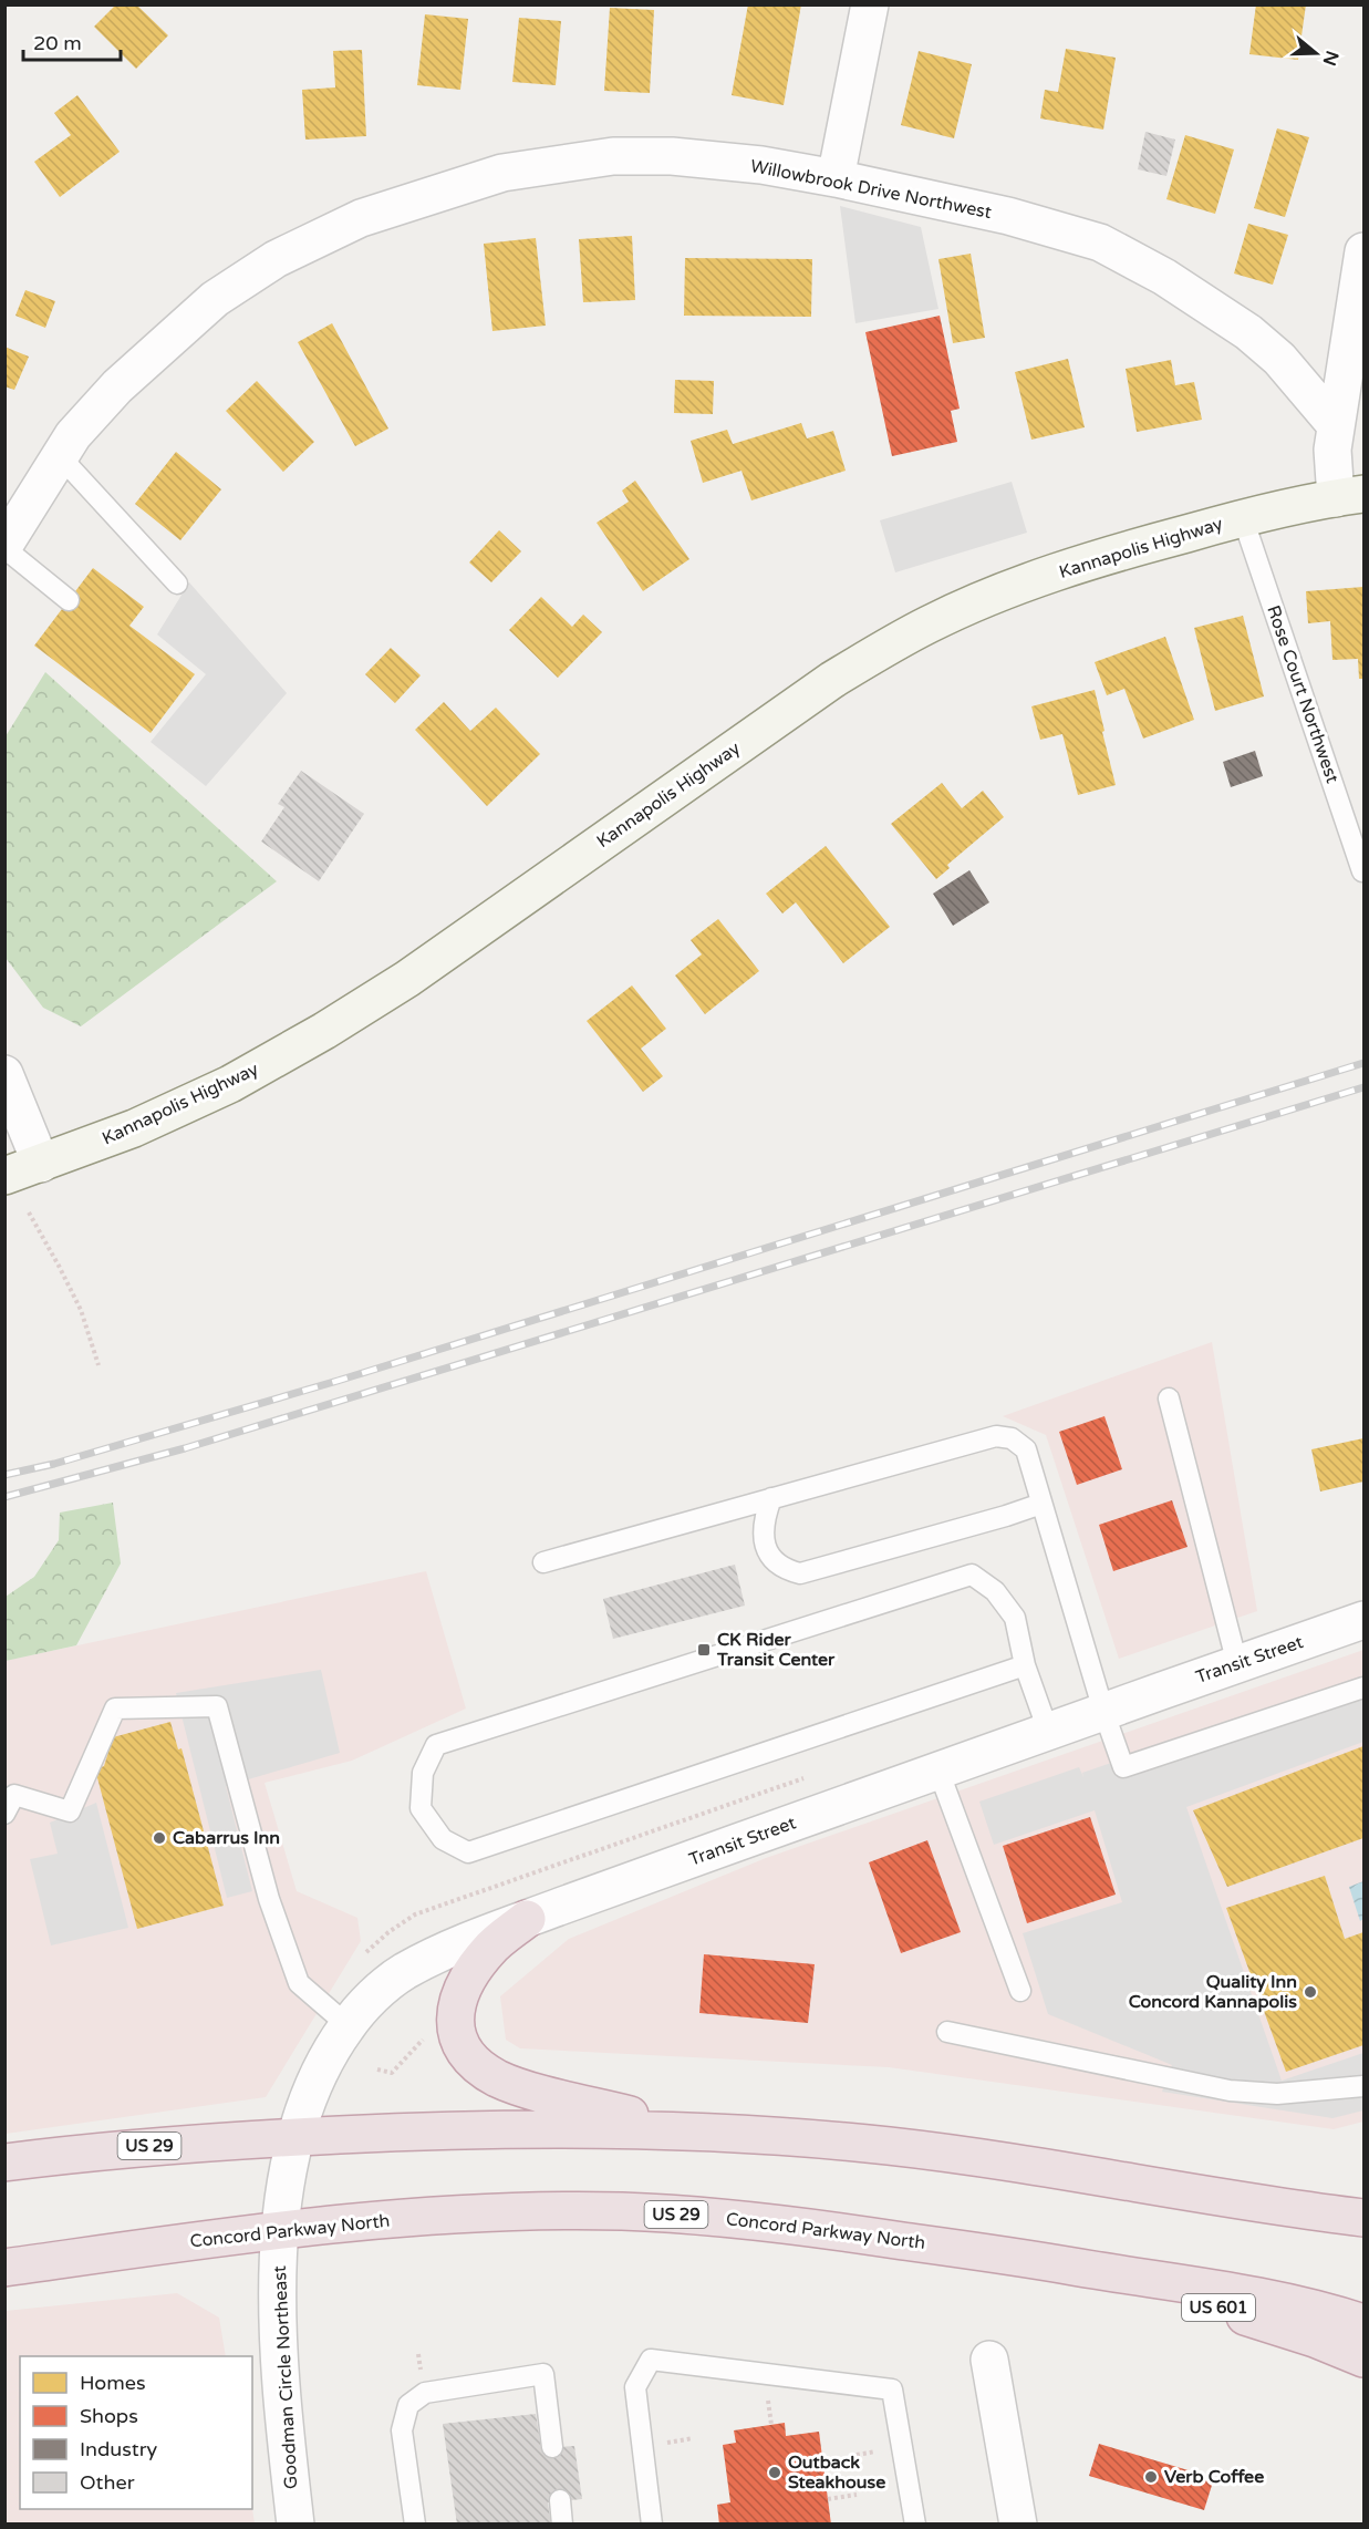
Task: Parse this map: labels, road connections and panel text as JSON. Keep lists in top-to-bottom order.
{
  "streets": {
    "highway": ["US 29", "Concord Parkway North", "US 601"],
    "main road": ["Kannapolis Highway"],
    "street": ["Willowbrook Drive Northwest", "Transit Street", "Goodman Circle Northeast"],
    "lane": ["Rose Court Northwest"]
  },
  "crossings": [
    ["Kannapolis Highway", "Rose Court Northwest"],
    ["Transit Street", "US 29"],
    ["Transit Street", "Concord Parkway North"],
    ["Transit Street", "Goodman Circle Northeast"],
    ["Concord Parkway North", "US 601"],
    ["Concord Parkway North", "Goodman Circle Northeast"]
  ],
  "places": {
    "transit": ["CK Rider Transit Center"],
    "other": [
      "Cabarrus Inn",
      "Quality Inn Concord Kannapolis",
      "Outback Steakhouse",
      "Verb Coffee"
    ]
  },
  "legend": [
    "Homes",
    "Shops",
    "Industry",
    "Other"
  ],
  "scale_bar": "20 m",
  "north": "right"
}
